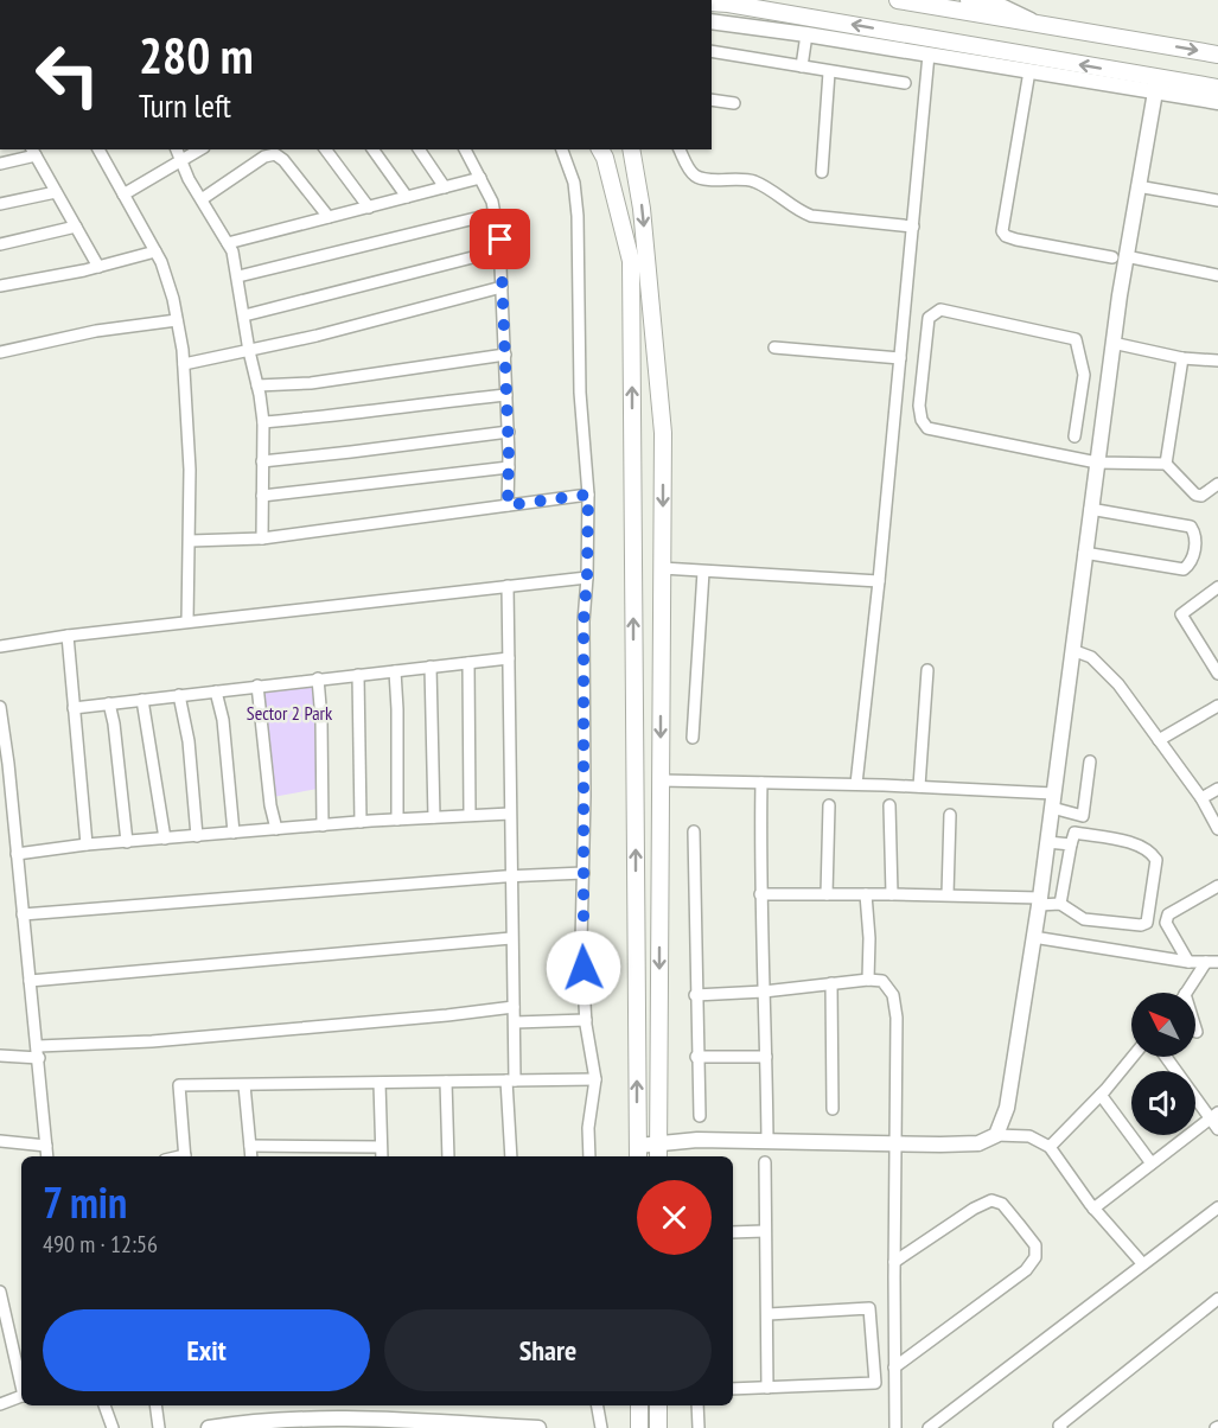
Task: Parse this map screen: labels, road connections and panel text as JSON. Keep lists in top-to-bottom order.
{
  "parks": ["Sector 2 Park"],
  "north": "top left",
  "page": {
    "turn": ["280 m", "Turn left"],
    "heading": ["7 min", "490 m · 12:56"],
    "buttons": ["Exit", "Share"]
  }
}
